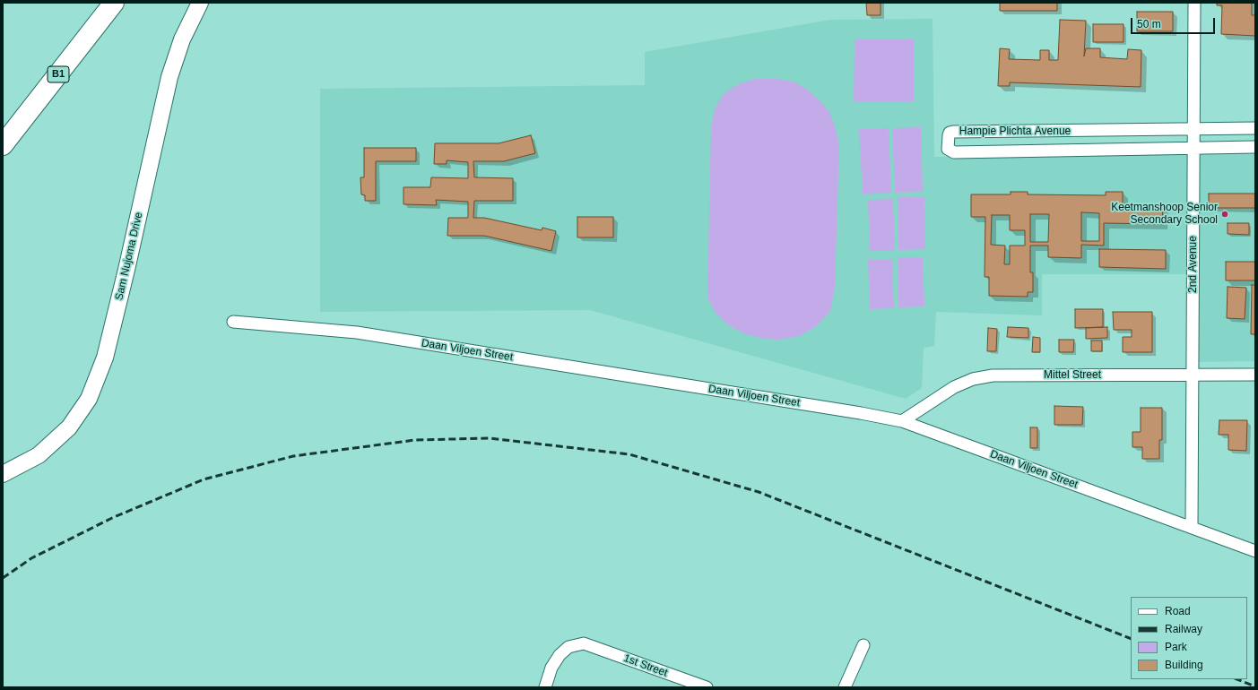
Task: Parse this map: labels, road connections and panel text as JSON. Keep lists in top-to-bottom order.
{
  "streets": {
    "highway": ["B1"],
    "main road": ["Sam Nujoma Drive"],
    "street": [
      "Hampie Plichta Avenue",
      "2nd Avenue",
      "Daan Viljoen Street",
      "Mittel Street",
      "1st Street"
    ]
  },
  "crossings": [
    ["Hampie Plichta Avenue", "2nd Avenue"],
    ["2nd Avenue", "Daan Viljoen Street"],
    ["2nd Avenue", "Mittel Street"],
    ["Daan Viljoen Street", "Mittel Street"]
  ],
  "places": ["Keetmanshoop Senior Secondary School"],
  "legend": [
    "Road",
    "Railway",
    "Park",
    "Building"
  ],
  "scale_bar": "50 m"
}
